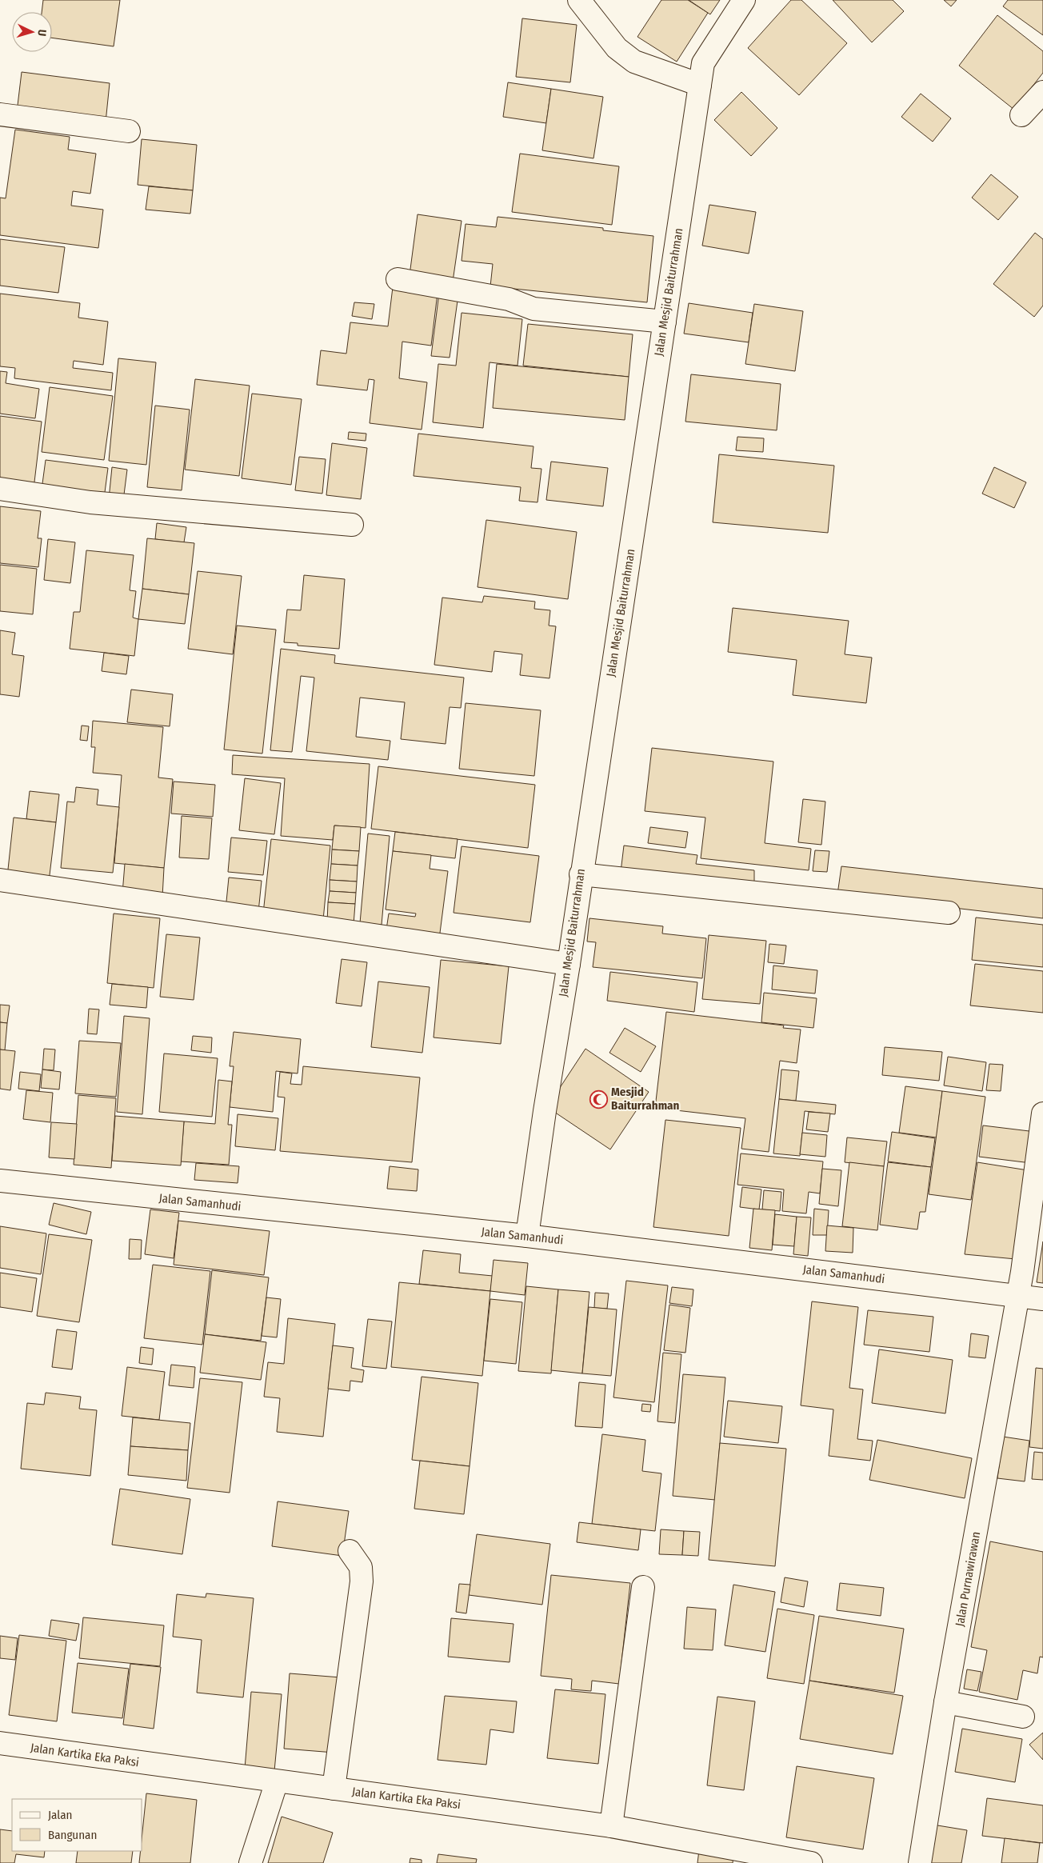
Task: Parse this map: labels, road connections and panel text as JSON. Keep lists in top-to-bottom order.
{
  "streets": {
    "street": [
      "Jalan Mesjid Baiturrahman",
      "Jalan Samanhudi",
      "Jalan Purnawirawan",
      "Jalan Kartika Eka Paksi"
    ]
  },
  "crossings": [
    ["Jalan Mesjid Baiturrahman", "Jalan Samanhudi"],
    ["Jalan Samanhudi", "Jalan Purnawirawan"]
  ],
  "places": {
    "mosque": ["Mesjid Baiturrahman"]
  },
  "legend": ["Jalan", "Bangunan"],
  "north": "right"
}
